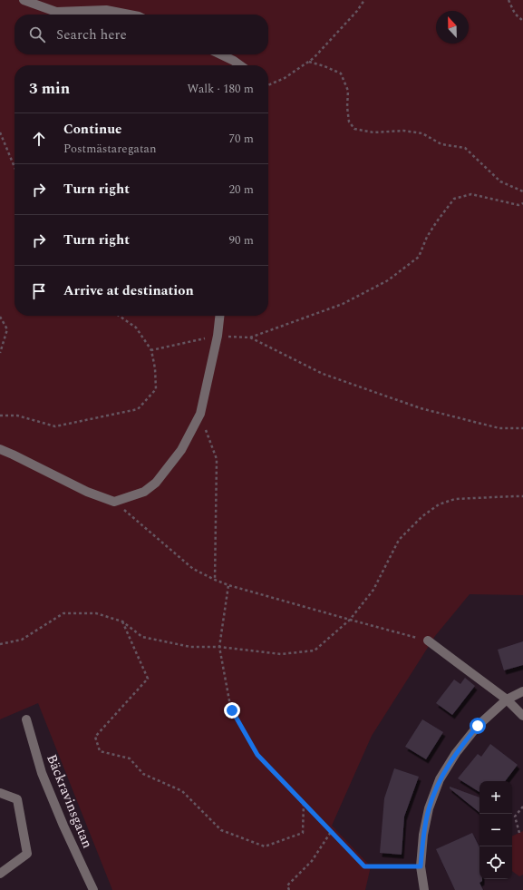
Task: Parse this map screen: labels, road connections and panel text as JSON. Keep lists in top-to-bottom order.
{
  "streets": {
    "street": ["Bäckravinsgatan"]
  },
  "north": "top",
  "page": {
    "search": "Search here",
    "heading": ["3 min", "Walk · 180 m"],
    "list": [
      ["Continue", "Postmästaregatan", "70 m"],
      ["Turn right", "20 m"],
      ["Turn right", "90 m"],
      "Arrive at destination"
    ],
    "map_buttons": ["+", "−"]
  }
}
